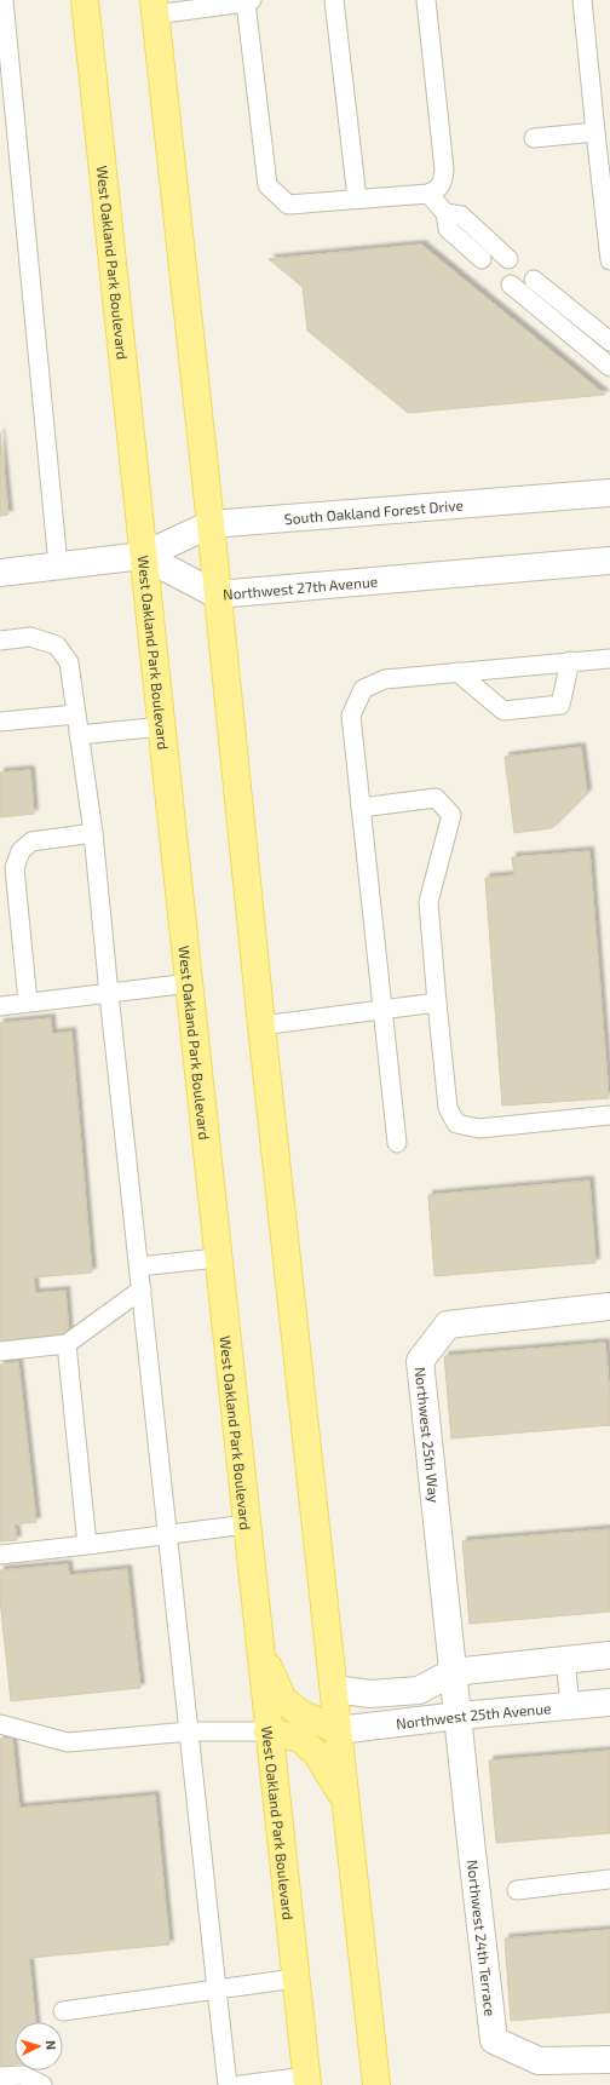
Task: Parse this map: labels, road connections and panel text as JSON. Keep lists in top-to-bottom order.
{
  "streets": {
    "main road": ["West Oakland Park Boulevard"],
    "street": [
      "South Oakland Forest Drive",
      "Northwest 27th Avenue",
      "Northwest 25th Way",
      "Northwest 25th Avenue",
      "Northwest 24th Terrace"
    ]
  },
  "crossings": [
    ["West Oakland Park Boulevard", "South Oakland Forest Drive"],
    ["West Oakland Park Boulevard", "Northwest 27th Avenue"],
    ["South Oakland Forest Drive", "Northwest 27th Avenue"],
    ["Northwest 25th Way", "Northwest 25th Avenue"],
    ["Northwest 25th Way", "Northwest 24th Terrace"],
    ["Northwest 25th Avenue", "Northwest 24th Terrace"]
  ],
  "north": "right"
}
